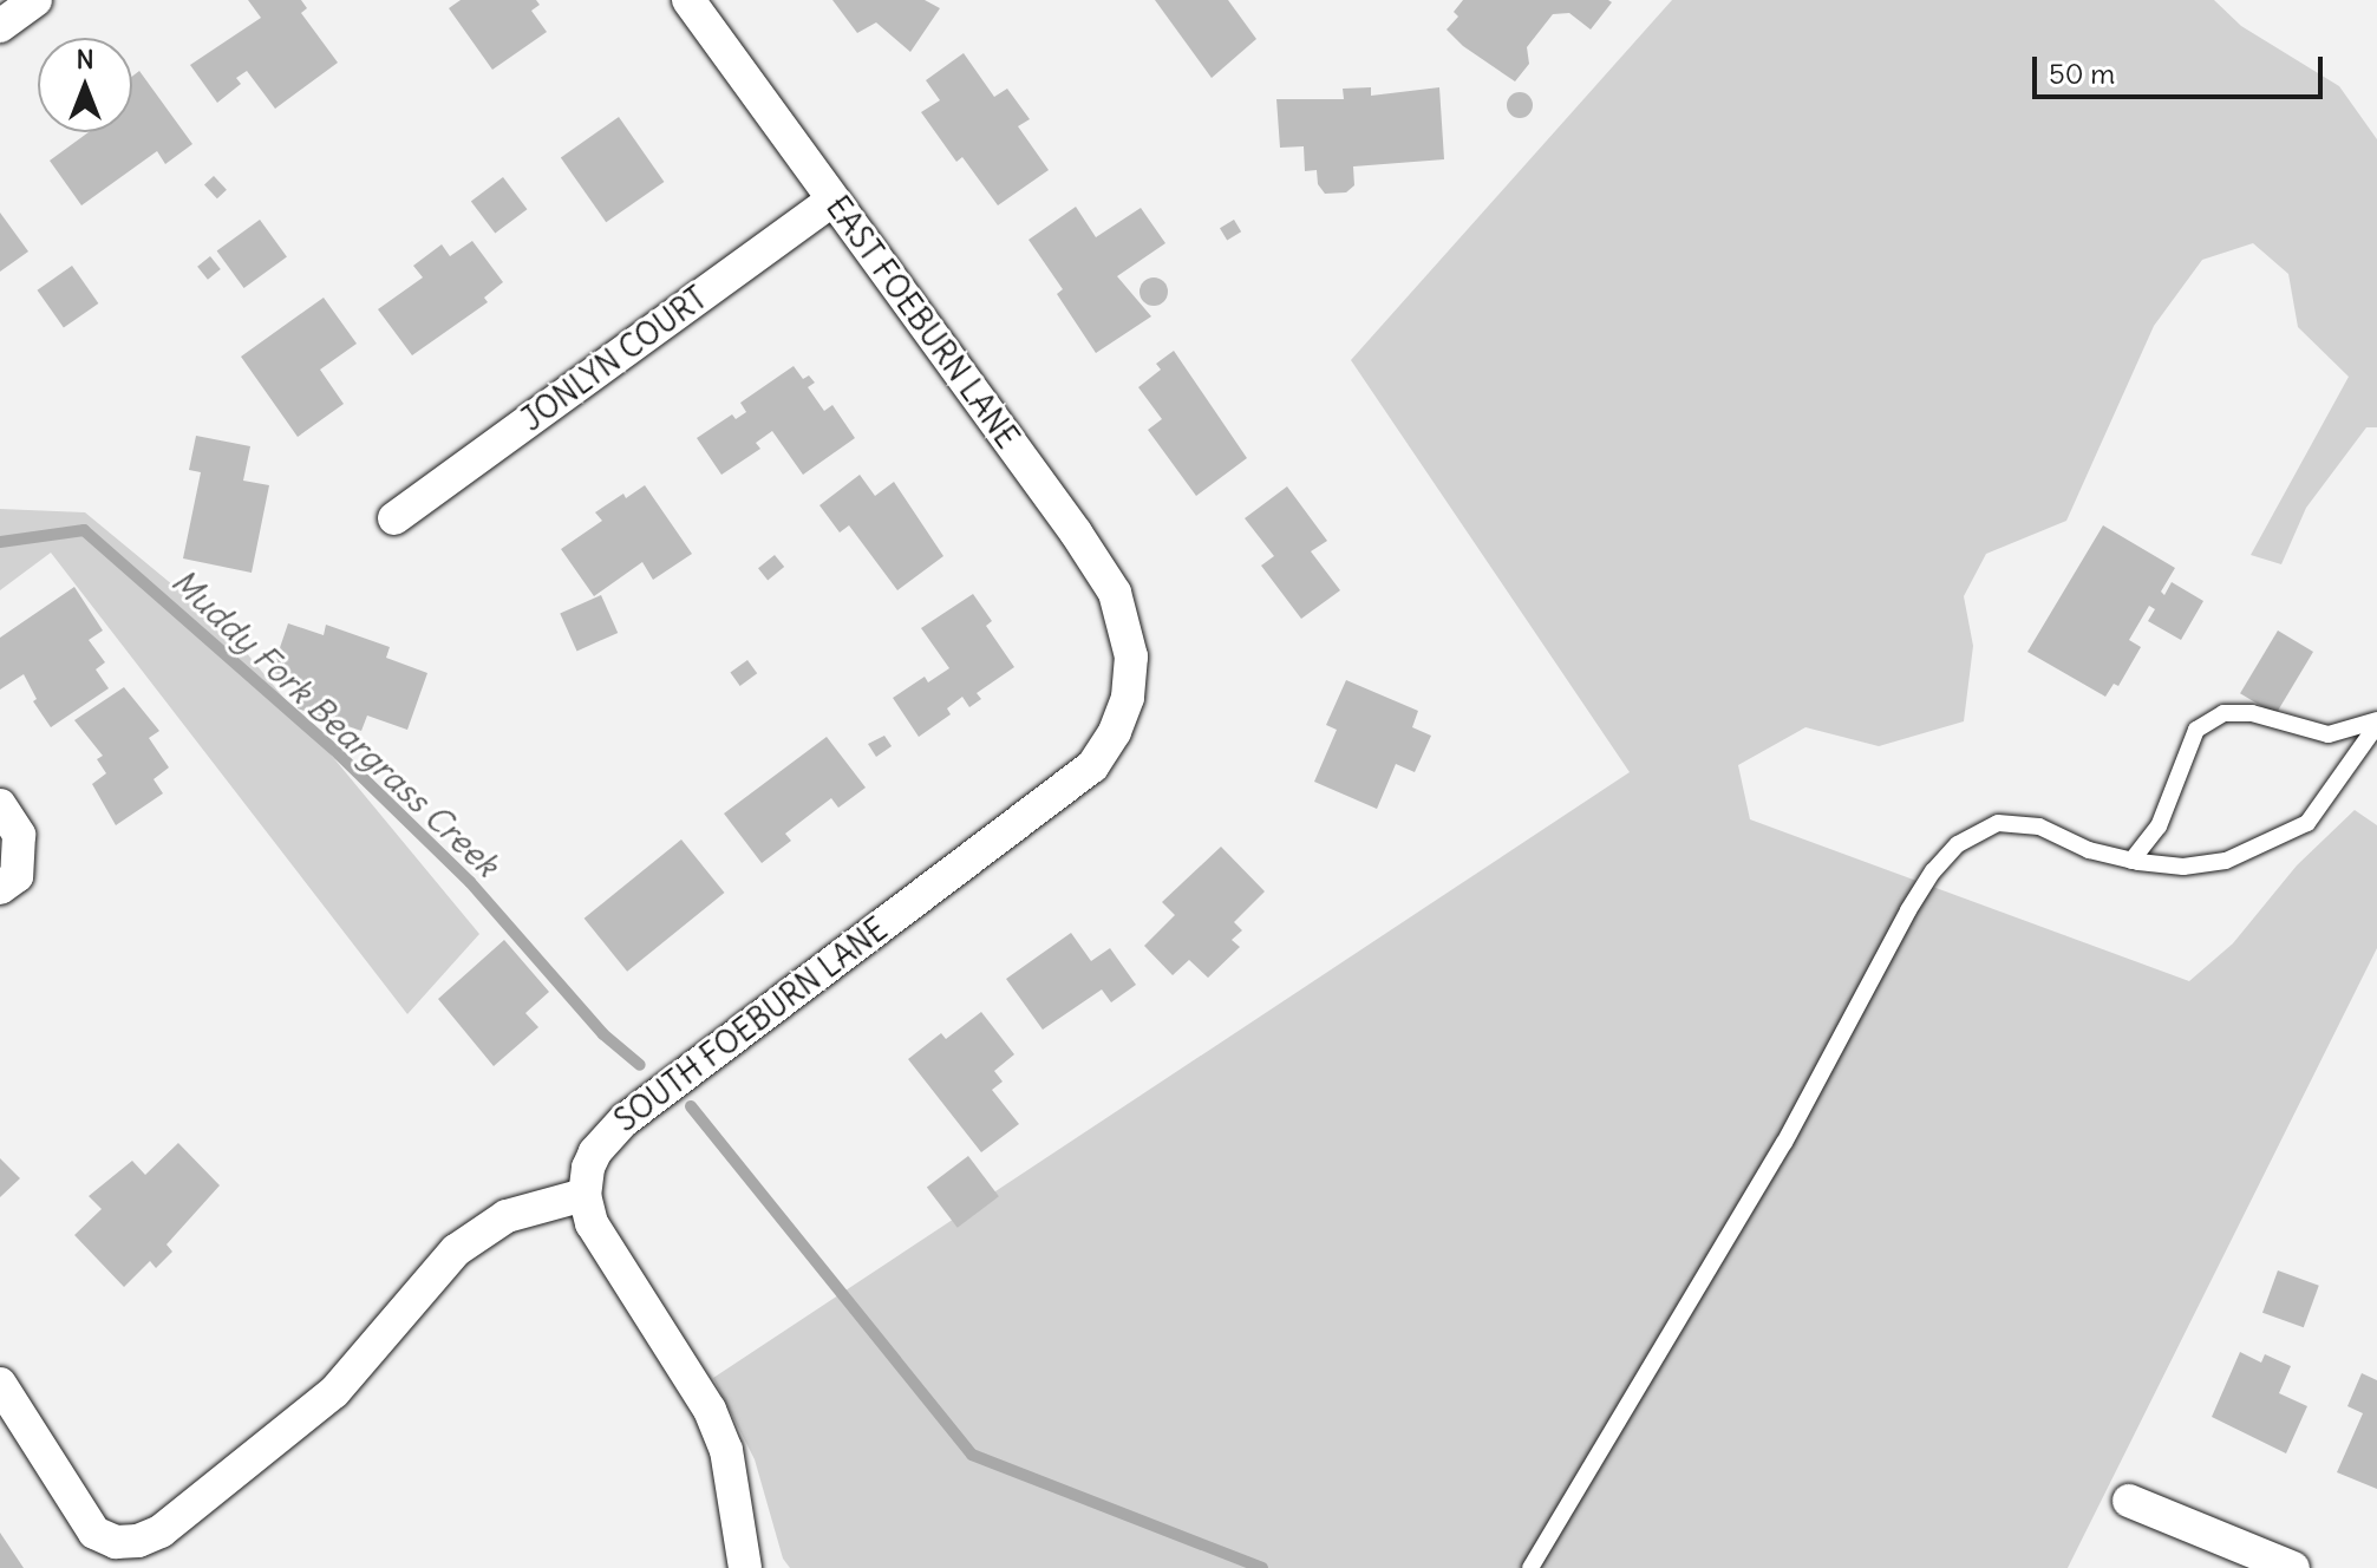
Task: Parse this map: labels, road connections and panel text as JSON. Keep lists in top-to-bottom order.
{
  "streets": {
    "street": ["EAST FOEBURN LANE", "JONLYN COURT", "SOUTH FOEBURN LANE"]
  },
  "crossings": [
    ["EAST FOEBURN LANE", "JONLYN COURT"],
    ["EAST FOEBURN LANE", "SOUTH FOEBURN LANE"]
  ],
  "water": ["Muddy Fork Beargrass Creek"],
  "scale_bar": "50 m",
  "north": "top"
}
